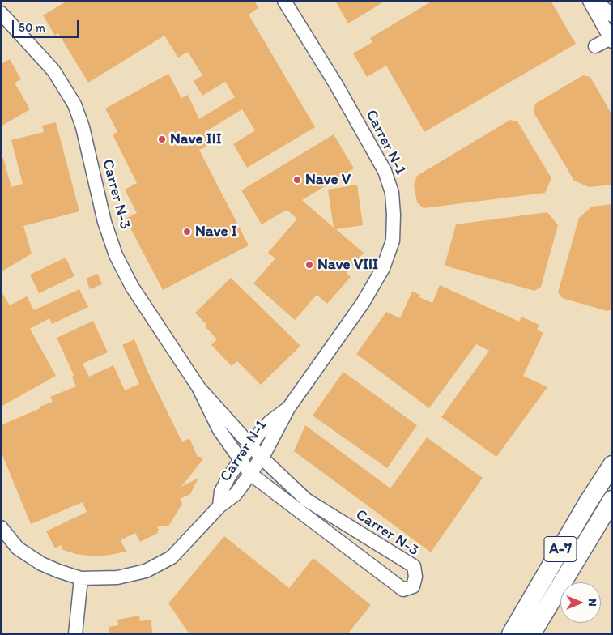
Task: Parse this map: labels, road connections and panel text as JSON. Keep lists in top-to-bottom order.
{
  "streets": {
    "highway": ["A-7"],
    "street": ["Carrer N-1", "Carrer N-3"]
  },
  "crossings": [
    ["Carrer N-1", "Carrer N-3"]
  ],
  "places": [
    "Nave III",
    "Nave V",
    "Nave I",
    "Nave VIII"
  ],
  "scale_bar": "50 m",
  "north": "right"
}
